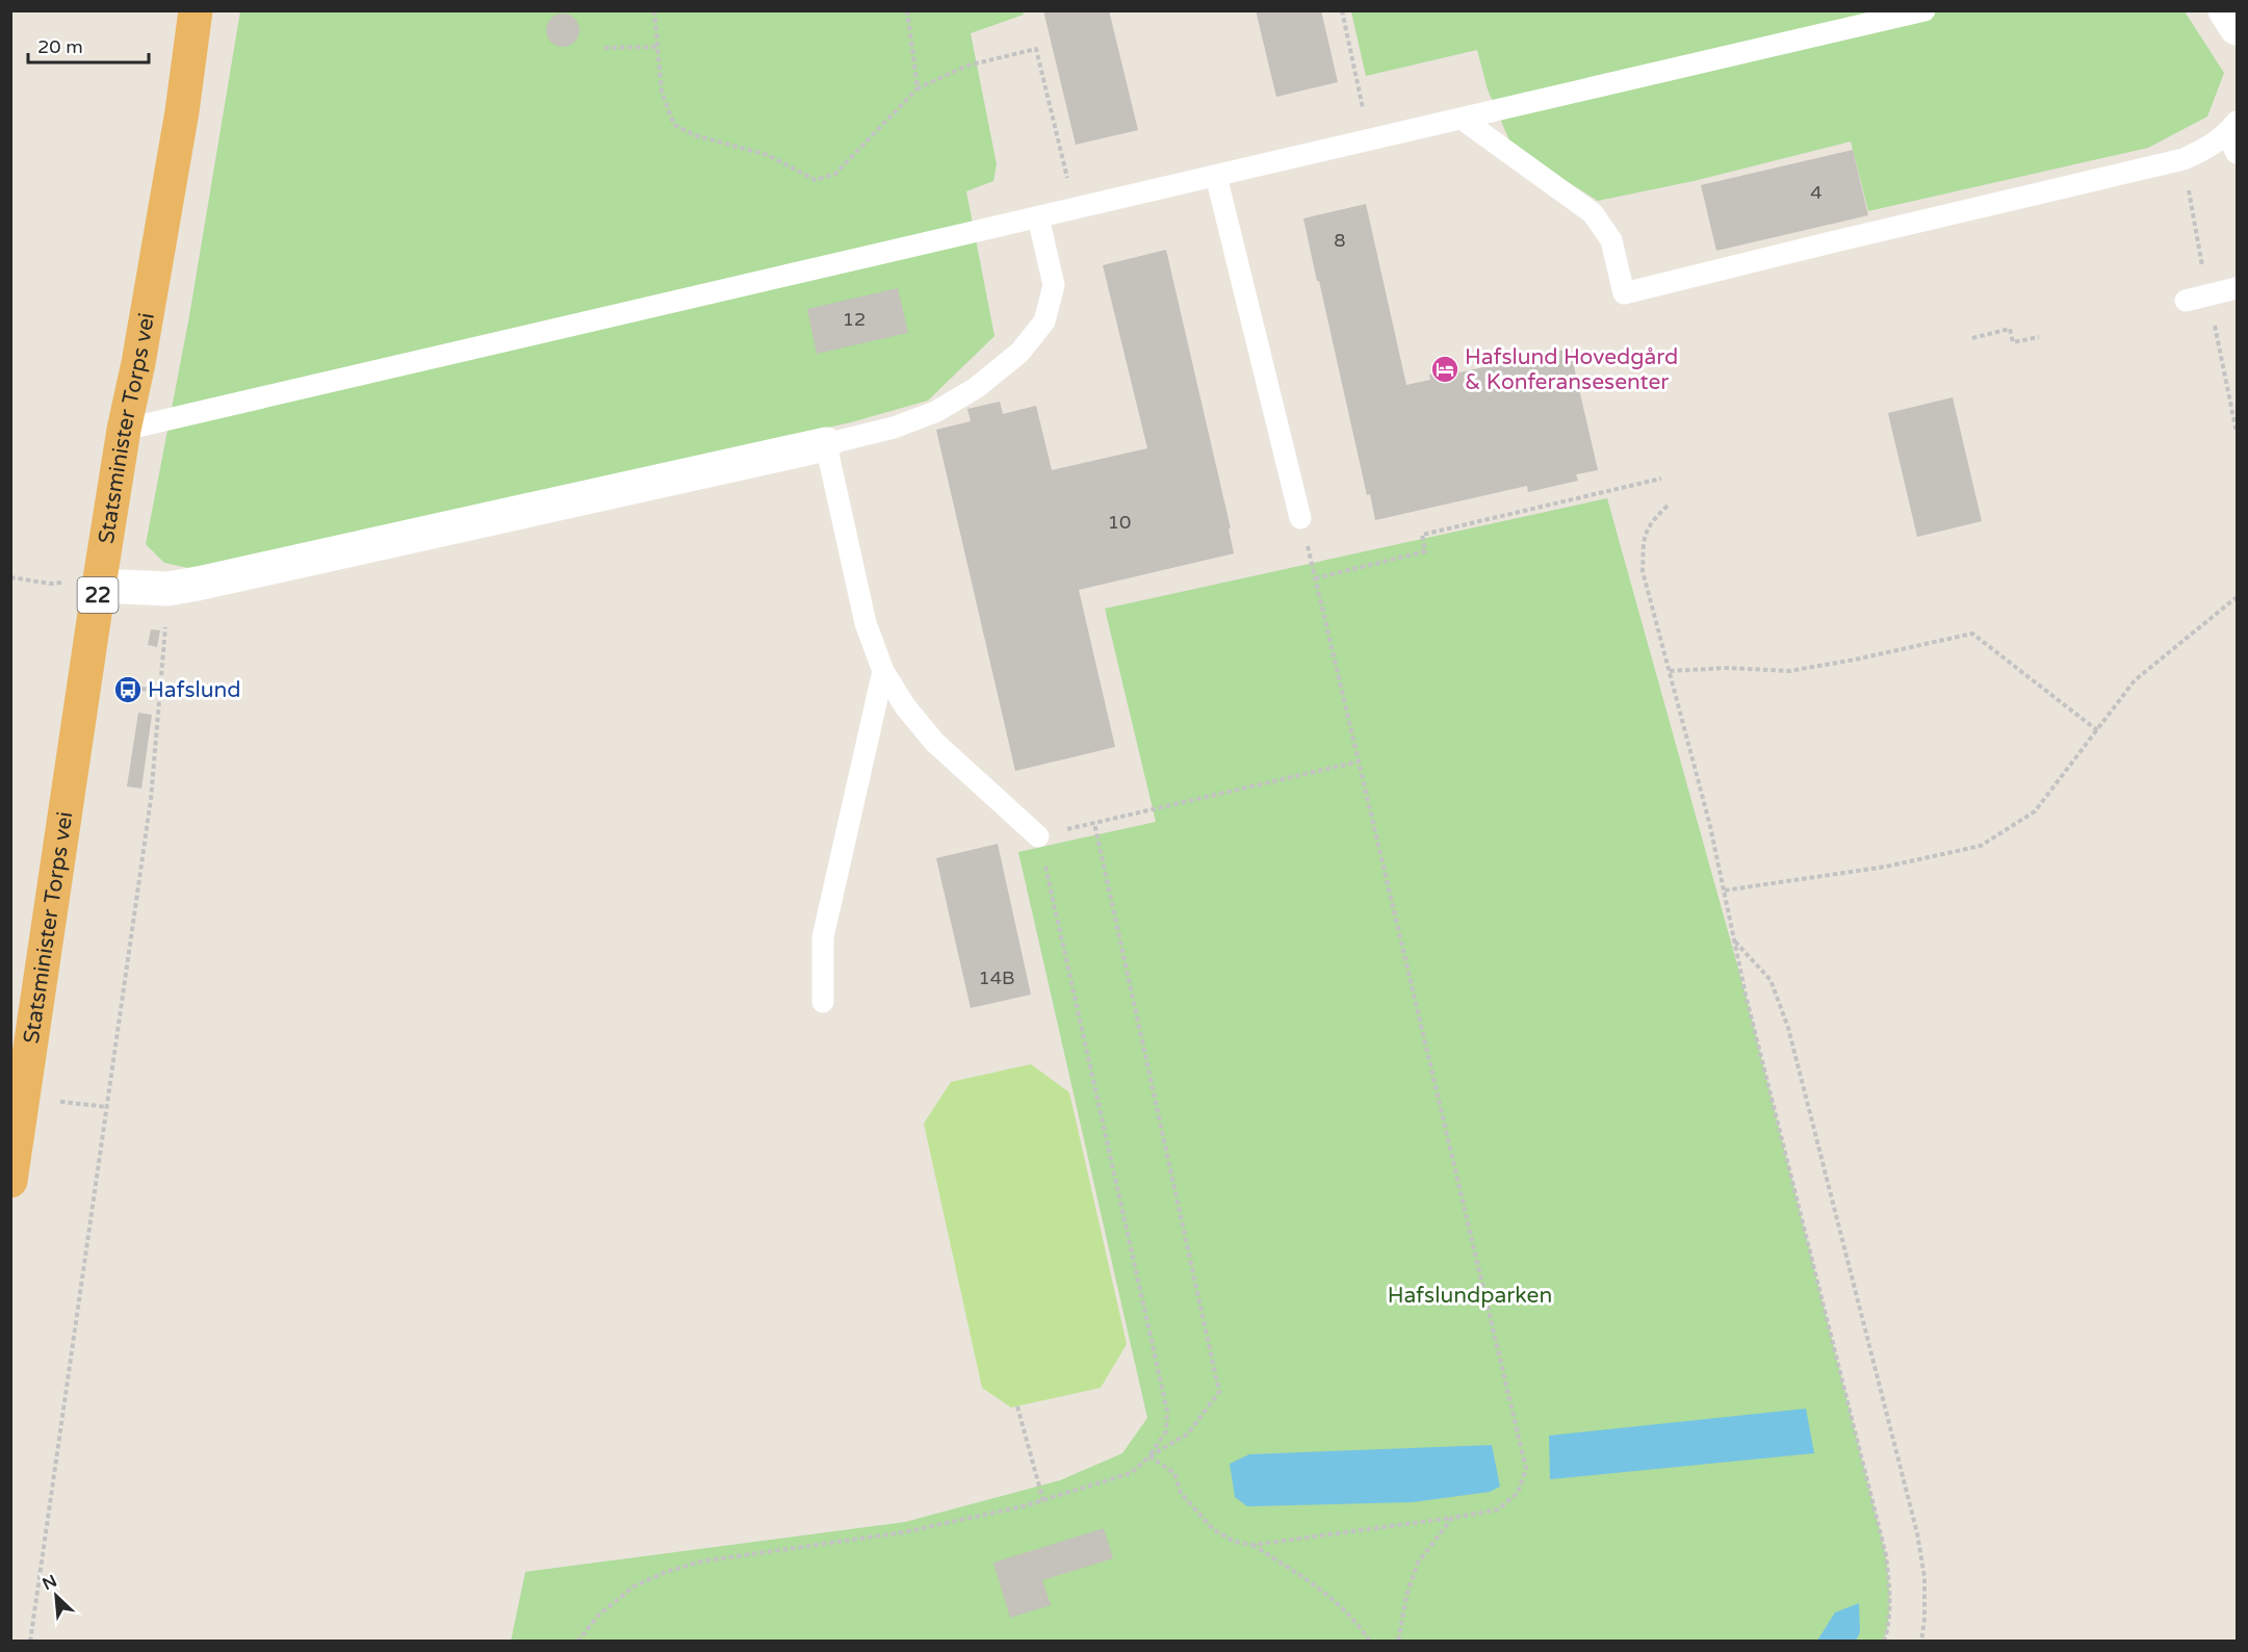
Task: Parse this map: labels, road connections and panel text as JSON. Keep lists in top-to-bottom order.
{
  "streets": {
    "highway": ["Statsminister Torps vei", "22"]
  },
  "parks": ["Hafslundparken"],
  "places": {
    "hotel": ["Hafslund Hovedgård & Konferansesenter"],
    "bus stop": ["Hafslund"]
  },
  "house_numbers": [
    "4",
    "8",
    "12",
    "10",
    "14B"
  ],
  "scale_bar": "20 m",
  "north": "top left"
}
